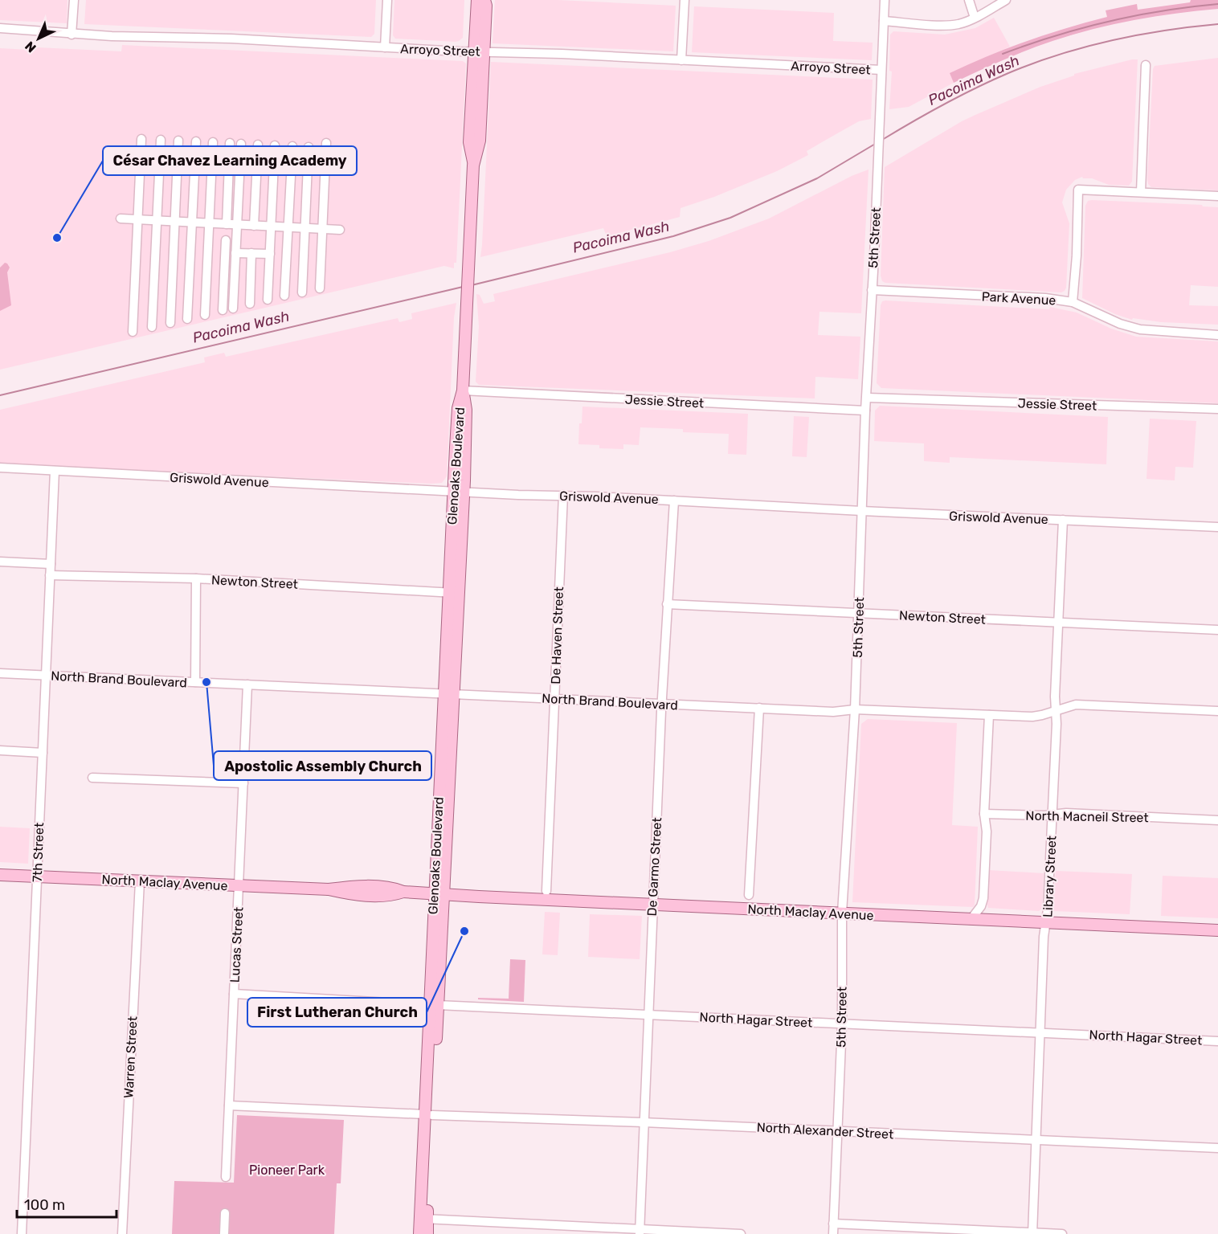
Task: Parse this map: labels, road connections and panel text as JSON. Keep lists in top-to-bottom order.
{
  "streets": {
    "main road": ["Glenoaks Boulevard", "North Maclay Avenue"],
    "street": [
      "Arroyo Street",
      "5th Street",
      "Park Avenue",
      "Jessie Street",
      "Griswold Avenue",
      "Newton Street",
      "De Haven Street",
      "North Brand Boulevard",
      "North Macneil Street",
      "7th Street",
      "De Garmo Street",
      "Library Street",
      "Lucas Street",
      "North Hagar Street",
      "Warren Street",
      "North Alexander Street"
    ]
  },
  "crossings": [
    ["Arroyo Street", "5th Street"],
    ["Arroyo Street", "Glenoaks Boulevard"],
    ["5th Street", "Park Avenue"],
    ["5th Street", "Jessie Street"],
    ["5th Street", "Griswold Avenue"],
    ["5th Street", "Newton Street"],
    ["5th Street", "North Brand Boulevard"],
    ["5th Street", "North Maclay Avenue"],
    ["5th Street", "North Hagar Street"],
    ["5th Street", "North Alexander Street"],
    ["Jessie Street", "Glenoaks Boulevard"],
    ["Glenoaks Boulevard", "Griswold Avenue"],
    ["Glenoaks Boulevard", "Newton Street"],
    ["Glenoaks Boulevard", "North Brand Boulevard"],
    ["Glenoaks Boulevard", "North Maclay Avenue"],
    ["Glenoaks Boulevard", "North Hagar Street"],
    ["Glenoaks Boulevard", "North Alexander Street"],
    ["Griswold Avenue", "De Haven Street"],
    ["Griswold Avenue", "7th Street"],
    ["Griswold Avenue", "De Garmo Street"],
    ["Griswold Avenue", "Library Street"],
    ["Newton Street", "7th Street"],
    ["Newton Street", "De Garmo Street"],
    ["Newton Street", "Library Street"],
    ["De Haven Street", "North Brand Boulevard"],
    ["North Brand Boulevard", "7th Street"],
    ["North Brand Boulevard", "De Garmo Street"],
    ["North Brand Boulevard", "Library Street"],
    ["North Brand Boulevard", "Lucas Street"],
    ["North Macneil Street", "Library Street"],
    ["7th Street", "North Maclay Avenue"],
    ["De Garmo Street", "North Maclay Avenue"],
    ["De Garmo Street", "North Hagar Street"],
    ["De Garmo Street", "North Alexander Street"],
    ["Library Street", "North Maclay Avenue"],
    ["Library Street", "North Hagar Street"],
    ["Library Street", "North Alexander Street"],
    ["North Maclay Avenue", "Lucas Street"],
    ["North Maclay Avenue", "Warren Street"],
    ["Lucas Street", "North Hagar Street"],
    ["Lucas Street", "North Alexander Street"]
  ],
  "water": ["Pacoima Wash"],
  "parks": ["Pioneer Park"],
  "places": ["César Chavez Learning Academy", "Apostolic Assembly Church", "First Lutheran Church"],
  "scale_bar": "100 m",
  "north": "bottom left"
}
